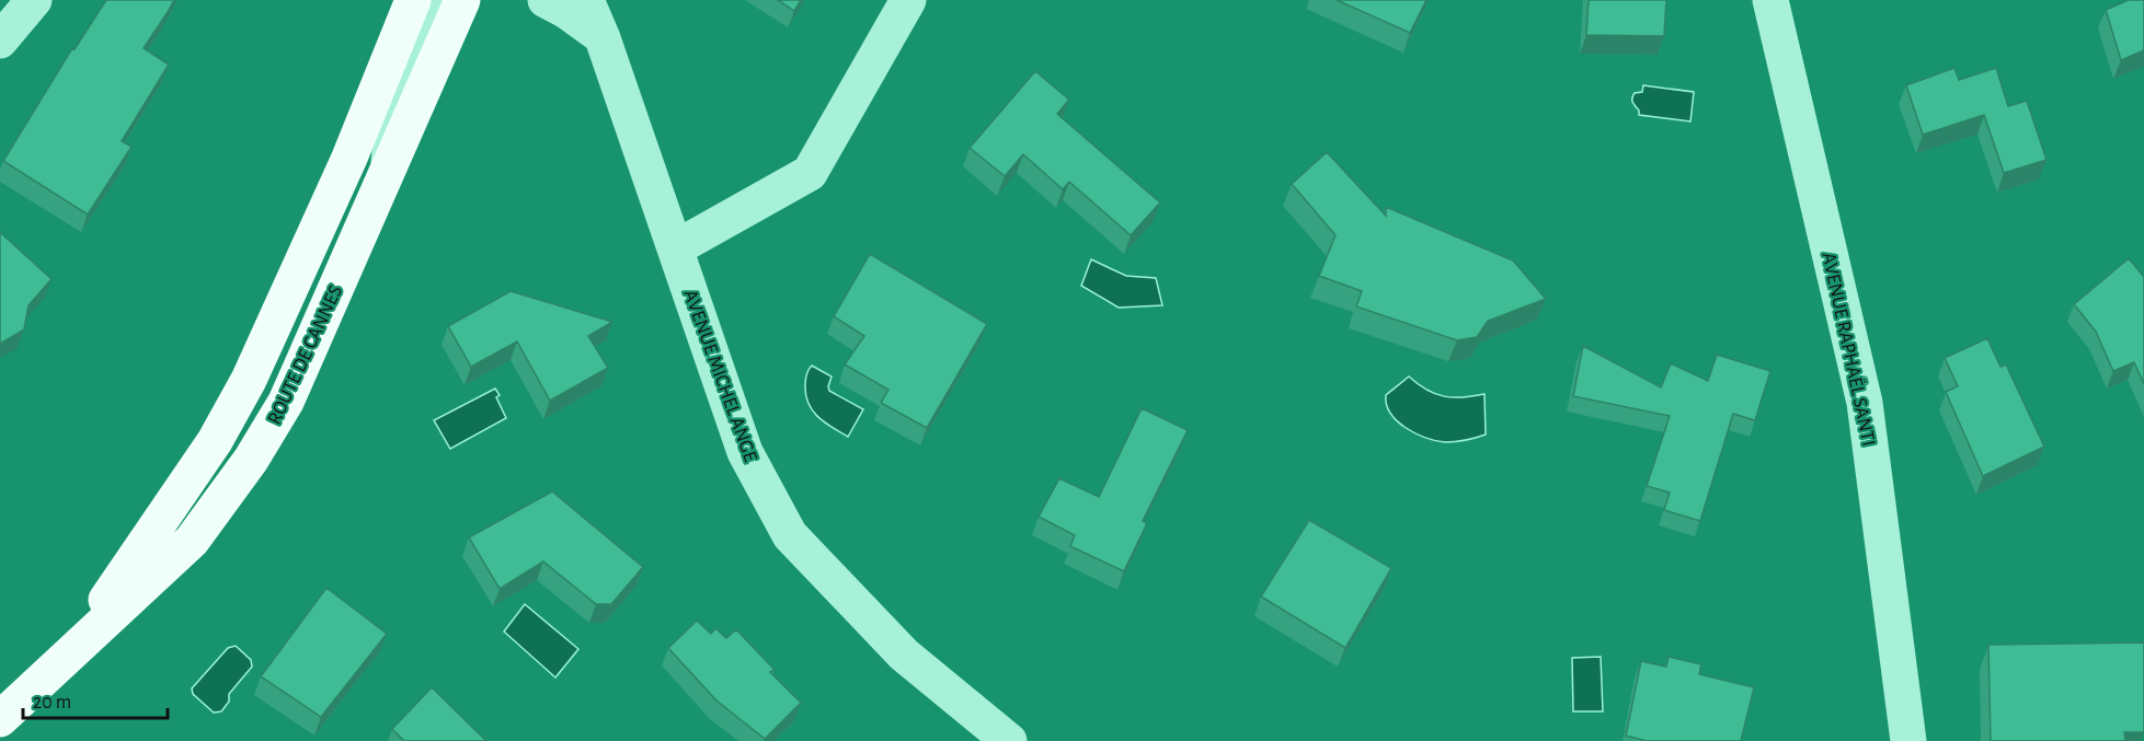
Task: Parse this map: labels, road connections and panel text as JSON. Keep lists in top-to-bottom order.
{
  "streets": {
    "main road": ["ROUTE DE CANNES"],
    "street": ["AVENUE RAPHAËL SANTI", "AVENUE MICHEL ANGE"]
  },
  "scale_bar": "20 m"
}
